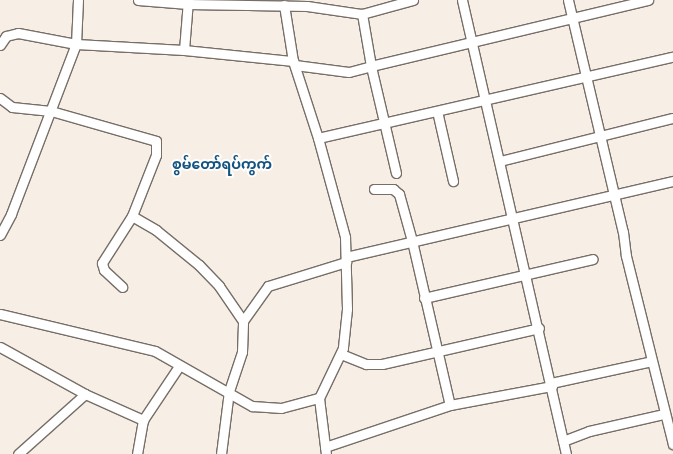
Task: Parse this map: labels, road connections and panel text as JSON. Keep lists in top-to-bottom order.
{
  "districts": ["စွမ်တော်ရပ်ကွက်"]
}
